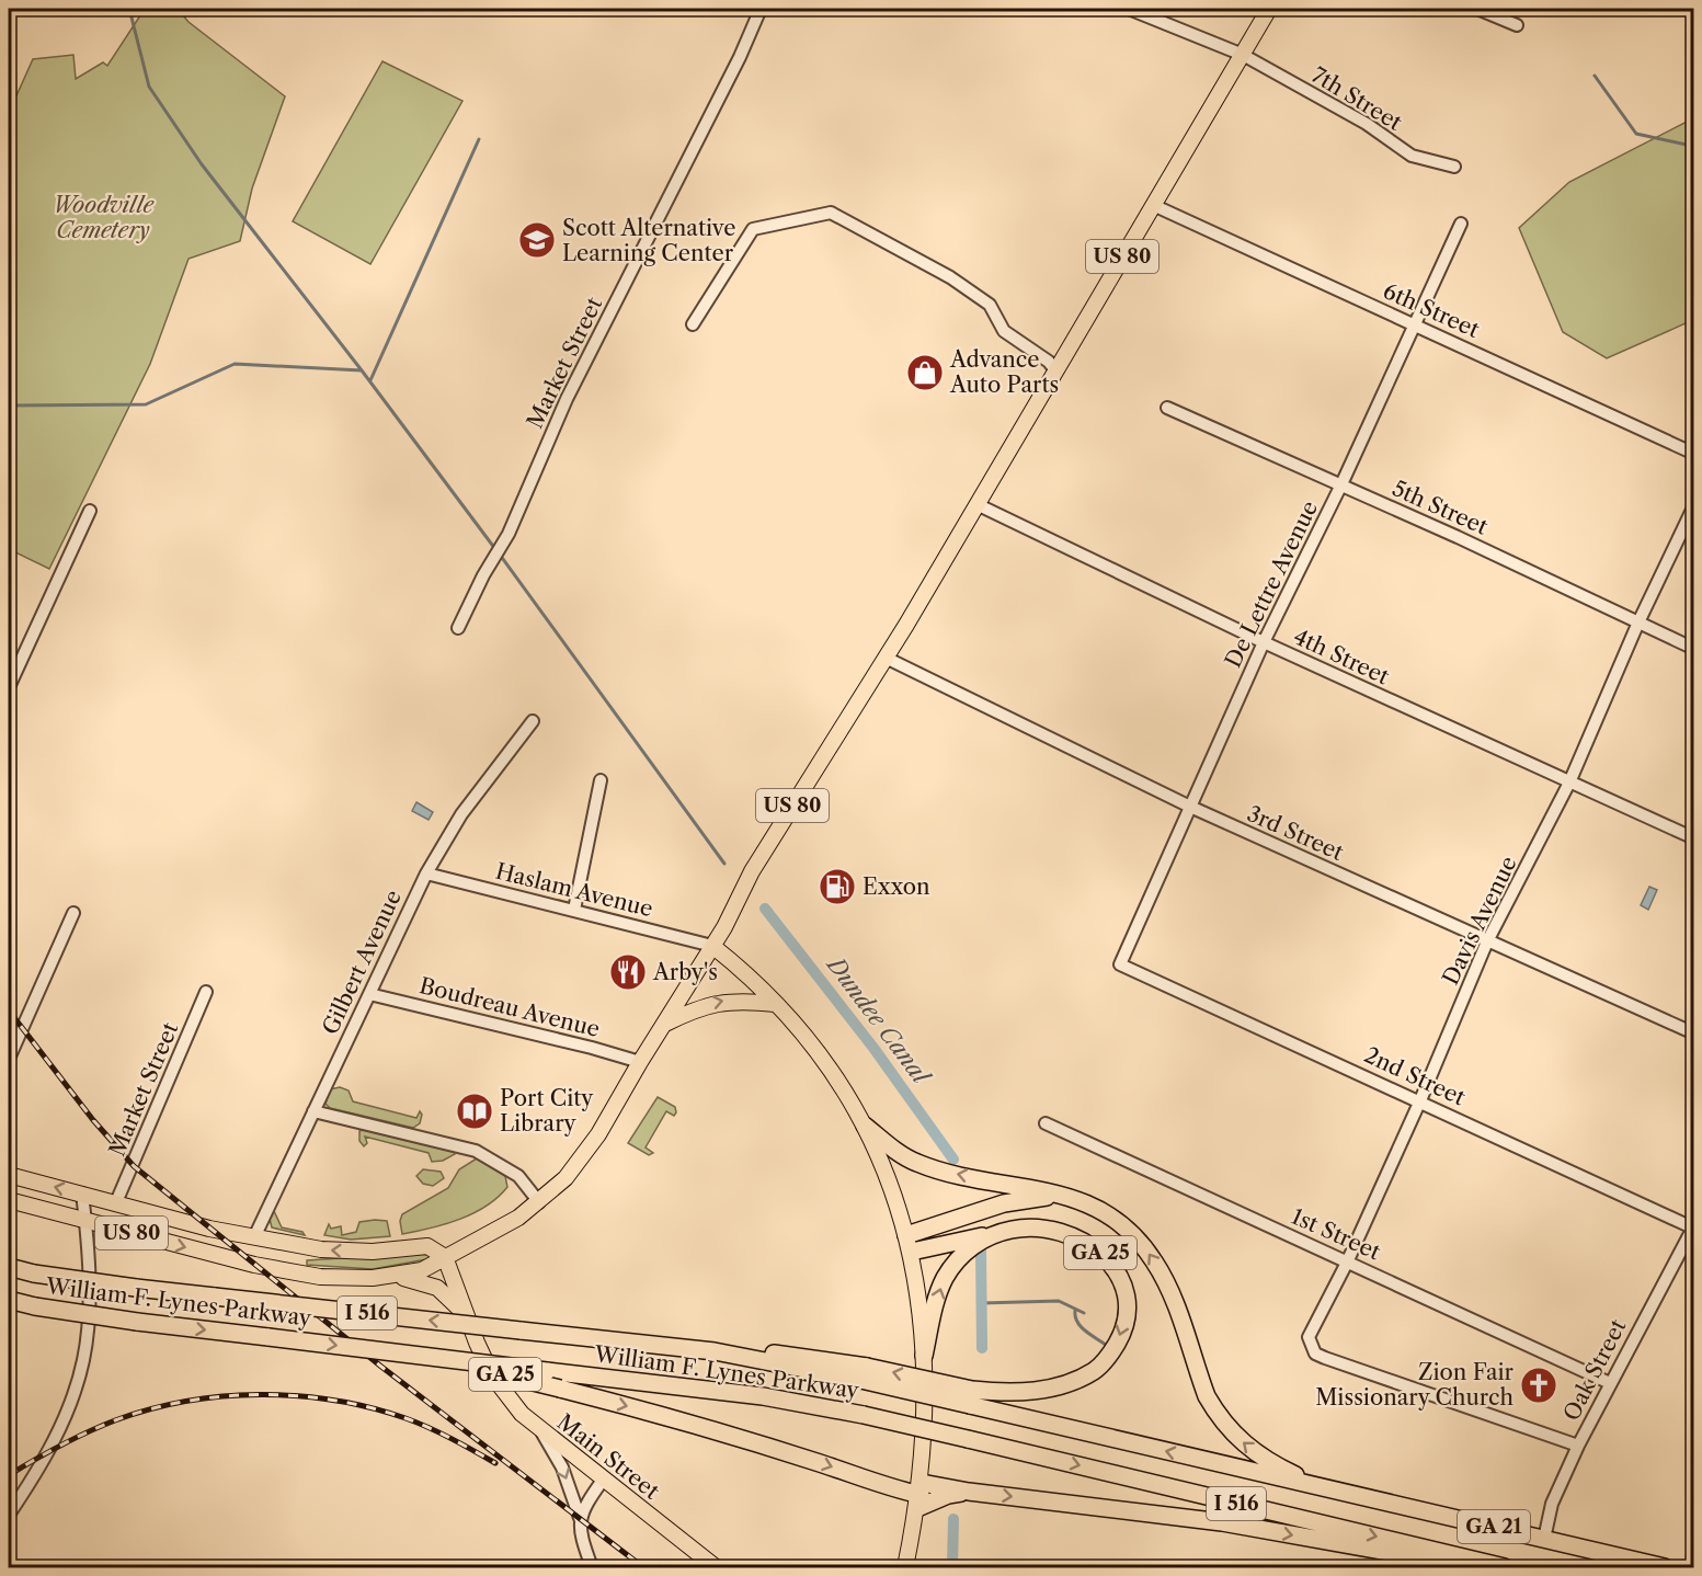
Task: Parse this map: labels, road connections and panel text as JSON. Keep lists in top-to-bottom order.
{
  "streets": {
    "highway": [
      "GA 25",
      "William F. Lynes Parkway",
      "I 516",
      "GA 21"
    ],
    "main road": ["US 80", "Main Street"],
    "street": [
      "7th Street",
      "6th Street",
      "Market Street",
      "5th Street",
      "De Lettre Avenue",
      "4th Street",
      "3rd Street",
      "Haslam Avenue",
      "Davis Avenue",
      "Gilbert Avenue",
      "Boudreau Avenue",
      "2nd Street",
      "1st Street",
      "Oak Street"
    ]
  },
  "crossings": [
    ["7th Street", "US 80"],
    ["US 80", "6th Street"],
    ["US 80", "Market Street"],
    ["US 80", "4th Street"],
    ["US 80", "3rd Street"],
    ["US 80", "Haslam Avenue"],
    ["US 80", "Gilbert Avenue"],
    ["US 80", "Boudreau Avenue"],
    ["US 80", "Main Street"],
    ["6th Street", "De Lettre Avenue"],
    ["5th Street", "De Lettre Avenue"],
    ["5th Street", "Davis Avenue"],
    ["De Lettre Avenue", "4th Street"],
    ["De Lettre Avenue", "3rd Street"],
    ["De Lettre Avenue", "2nd Street"],
    ["4th Street", "Davis Avenue"],
    ["3rd Street", "Davis Avenue"],
    ["Haslam Avenue", "Gilbert Avenue"],
    ["Davis Avenue", "2nd Street"],
    ["Davis Avenue", "1st Street"],
    ["Davis Avenue", "Oak Street"],
    ["Gilbert Avenue", "Boudreau Avenue"],
    ["2nd Street", "Oak Street"],
    ["1st Street", "Oak Street"],
    ["GA 25", "William F. Lynes Parkway"],
    ["William F. Lynes Parkway", "GA 21"],
    ["Oak Street", "GA 21"]
  ],
  "water": ["Dundee Canal"],
  "parks": ["Woodville Cemetery"],
  "places": {
    "school or university": ["Scott Alternative Learning Center"],
    "shop": ["Advance Auto Parts"],
    "fuel station": ["Exxon"],
    "restaurant": ["Arby's"],
    "library": ["Port City Library"],
    "church": ["Zion Fair Missionary Church"]
  }
}
